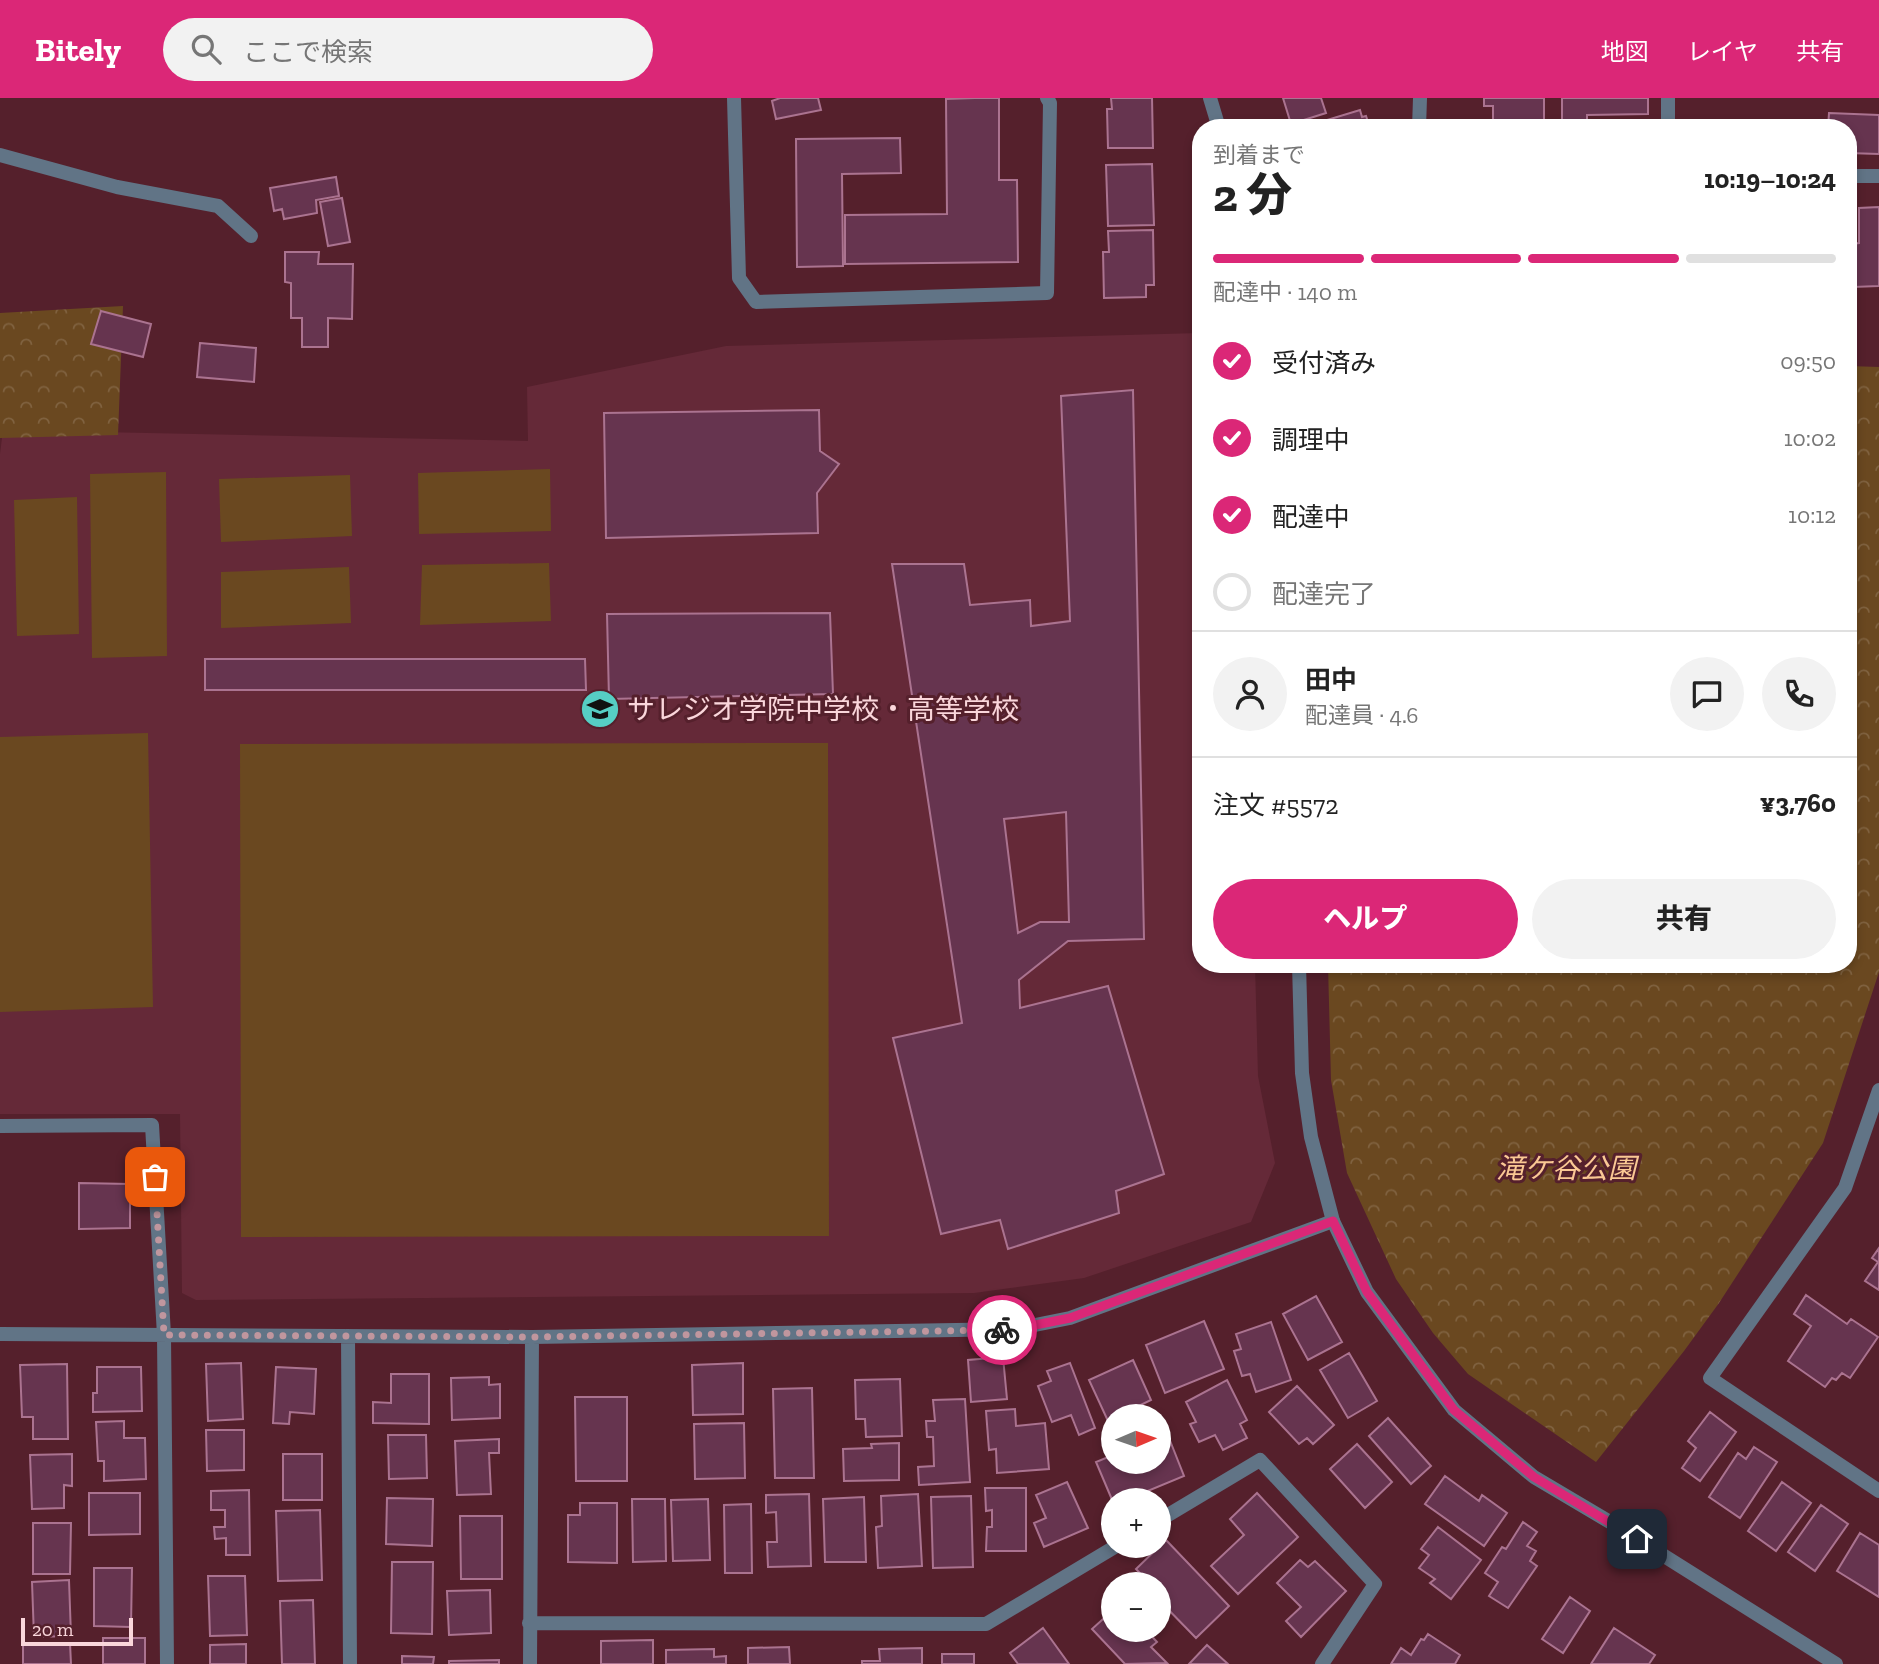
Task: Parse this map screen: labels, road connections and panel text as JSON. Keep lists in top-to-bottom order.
{
  "parks": ["滝ケ谷公園"],
  "places": {
    "school or university": ["サレジオ学院中学校・高等学校"]
  },
  "scale_bar": "20 m",
  "north": "right",
  "page": {
    "header": "Bitely",
    "search": "ここで検索",
    "nav": ["地図", "レイヤ", "共有"],
    "heading": ["2 分", "到着まで", "10:19–10:24"],
    "panel": [
      "田中",
      "配達員 · 4.6",
      "注文 #5572",
      "¥3,760"
    ],
    "bar": "配達中 · 140 m",
    "list": [
      ["受付済み", "09:50"],
      ["調理中", "10:02"],
      ["配達中", "10:12"],
      "配達完了"
    ],
    "buttons": ["ヘルプ", "共有"],
    "map_buttons": ["+", "−"],
    "scale": "20 m"
  }
}
